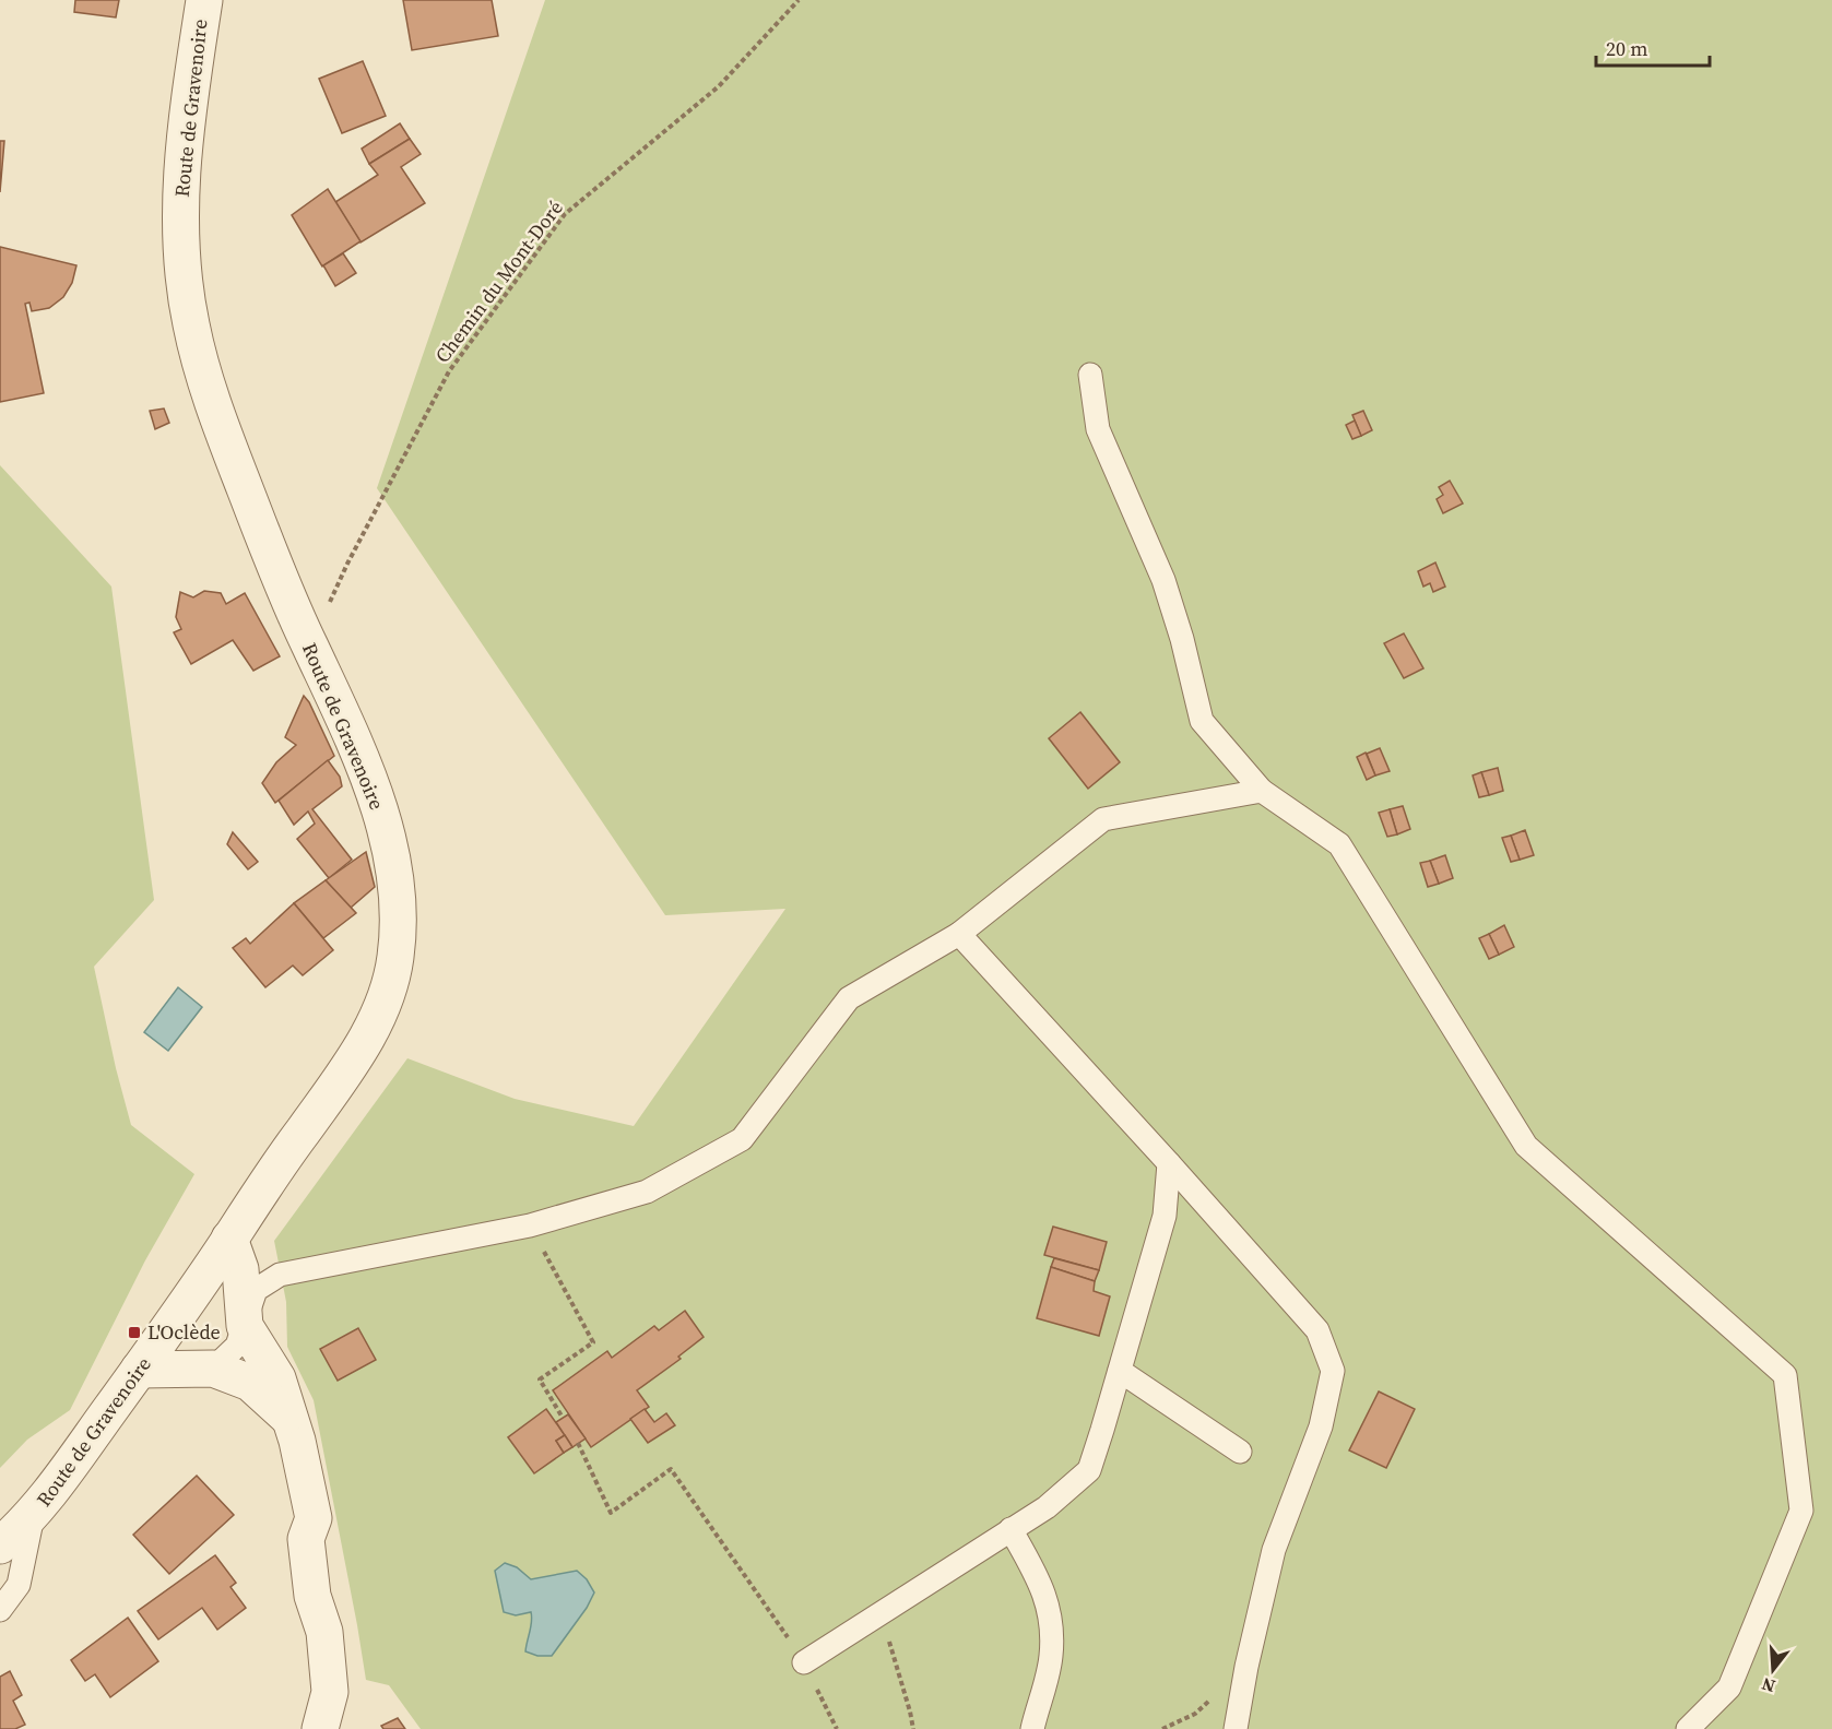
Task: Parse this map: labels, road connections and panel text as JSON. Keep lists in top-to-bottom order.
{
  "streets": {
    "street": ["Route de Gravenoire"],
    "path": ["Chemin du Mont-Doré"]
  },
  "crossings": [
    ["Route de Gravenoire", "Chemin du Mont-Doré"]
  ],
  "places": {
    "transit": ["L'Oclède"]
  },
  "scale_bar": "20 m",
  "north": "bottom"
}
